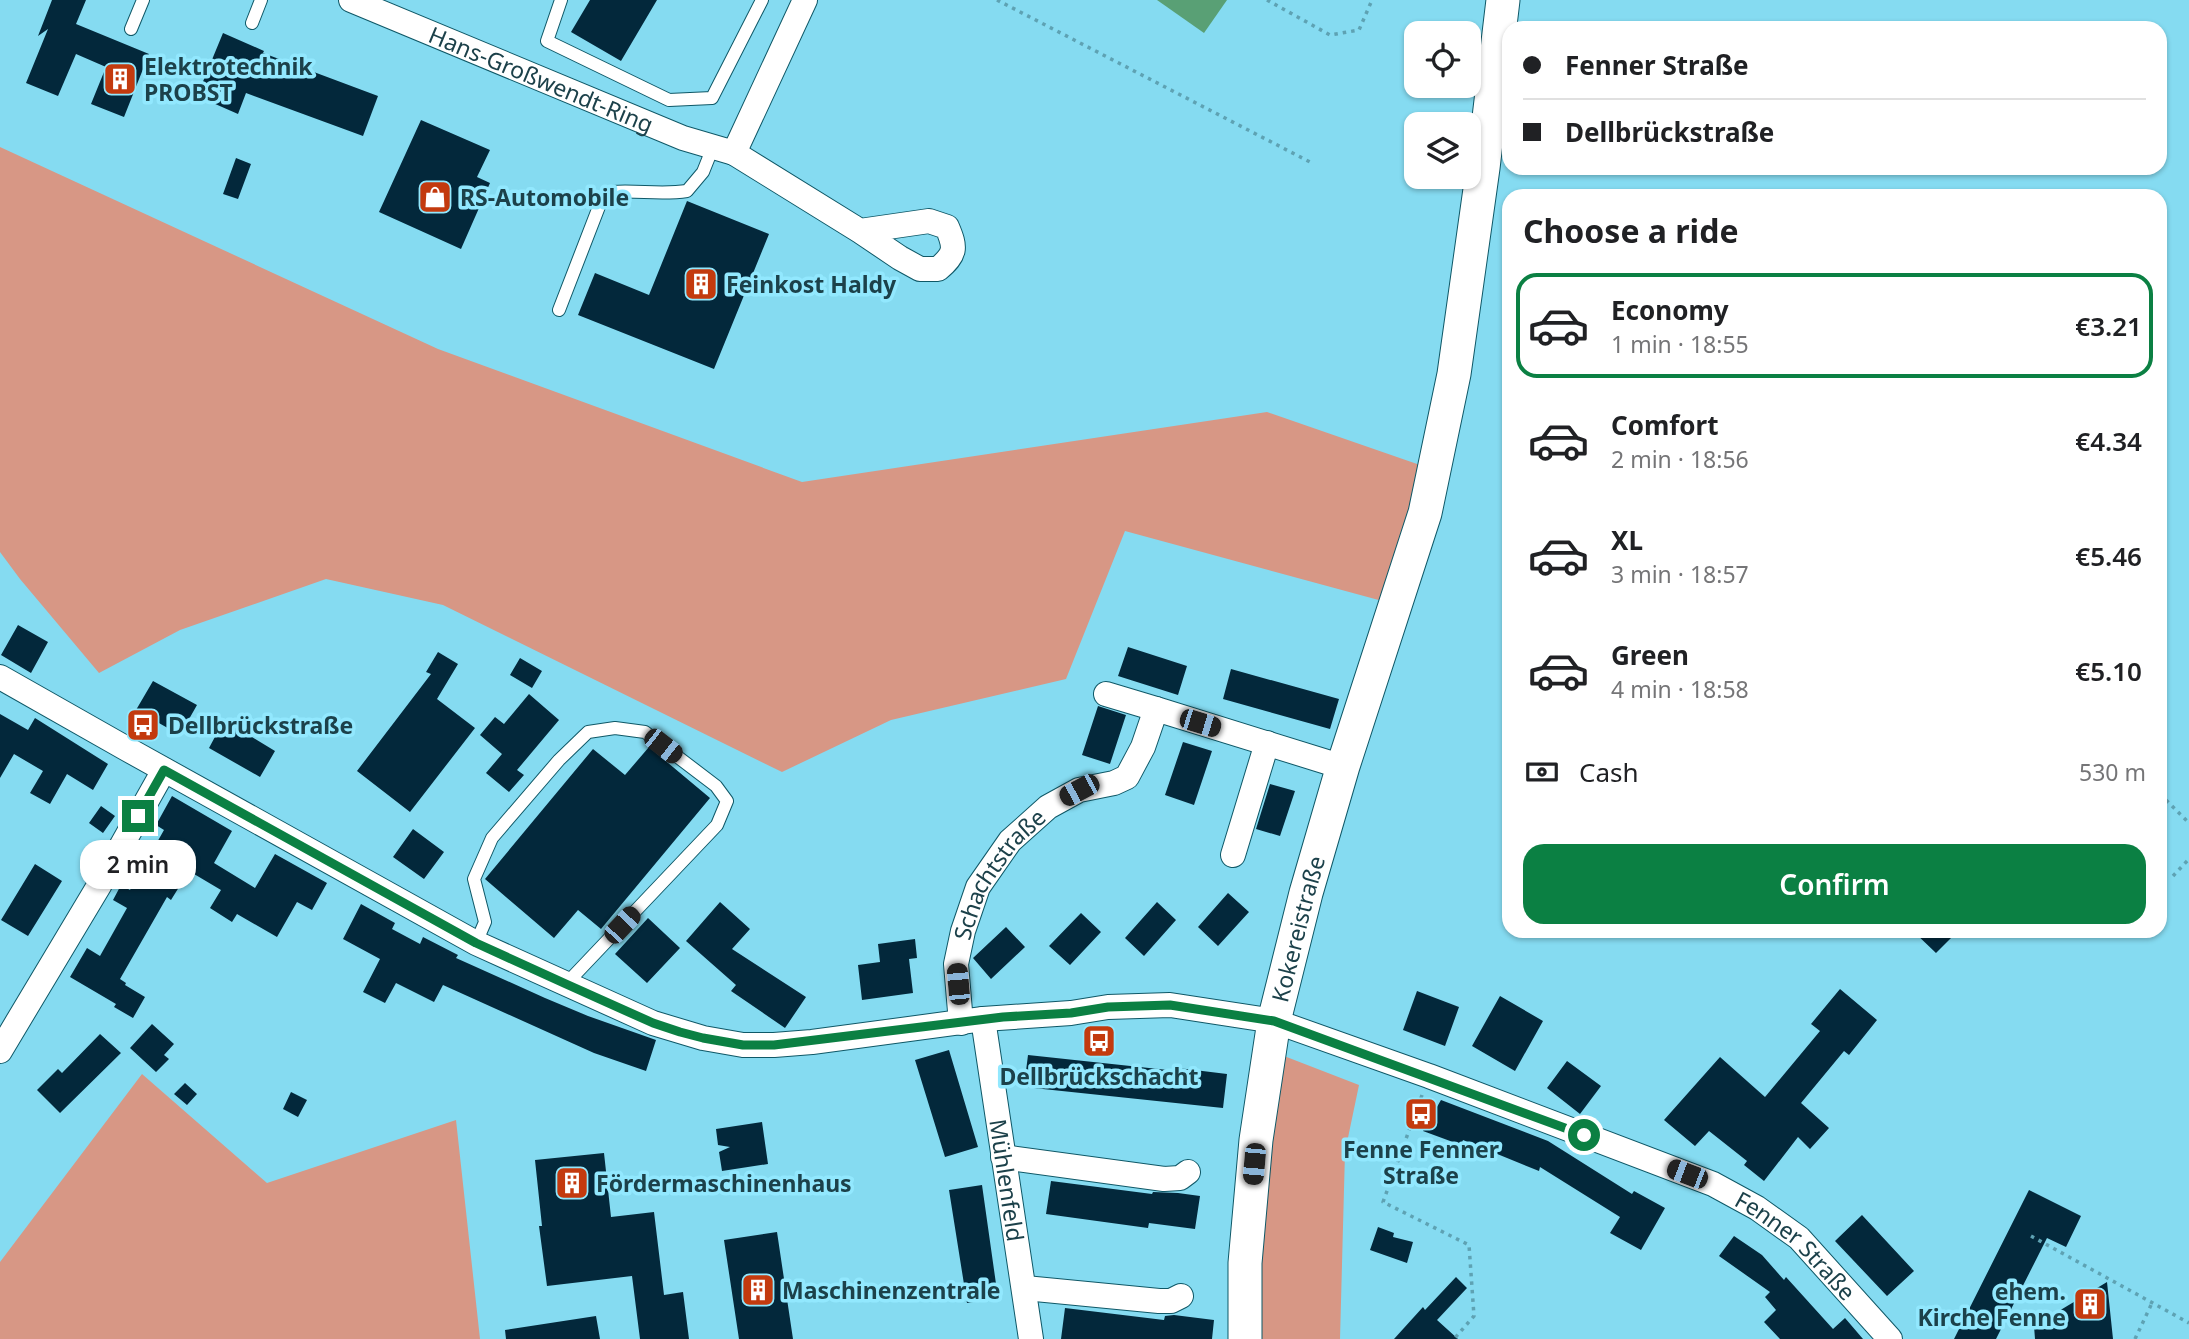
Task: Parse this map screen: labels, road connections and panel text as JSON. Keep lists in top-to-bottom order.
{
  "streets": {
    "main road": ["Kokereistraße"],
    "street": [
      "Hans-Großwendt-Ring",
      "Schachtstraße",
      "Mühlenfeld",
      "Fenner Straße"
    ]
  },
  "crossings": [
    ["Schachtstraße", "Mühlenfeld"],
    ["Schachtstraße", "Fenner Straße"],
    ["Kokereistraße", "Fenner Straße"],
    ["Mühlenfeld", "Fenner Straße"]
  ],
  "places": {
    "building": [
      "Elektrotechnik PROBST",
      "Feinkost Haldy",
      "Fördermaschinenhaus",
      "Maschinenzentrale",
      "ehem. Kirche Fenne"
    ],
    "shop": ["RS-Automobile"],
    "bus stop": ["Dellbrückstraße", "Dellbrückschacht", "Fenne Fenner Straße"]
  },
  "page": {
    "banner": ["Fenner Straße", "Dellbrückstraße"],
    "heading": "Choose a ride",
    "list": [
      {
        "name": "Economy",
        "note": "1 min · 18:55",
        "value": "€3.21"
      },
      {
        "name": "Comfort",
        "note": "2 min · 18:56",
        "value": "€4.34"
      },
      {
        "name": "XL",
        "note": "3 min · 18:57",
        "value": "€5.46"
      },
      {
        "name": "Green",
        "note": "4 min · 18:58",
        "value": "€5.10"
      }
    ],
    "pay": ["Cash", "530 m"],
    "buttons": "Confirm",
    "bubble": "2 min"
  }
}
